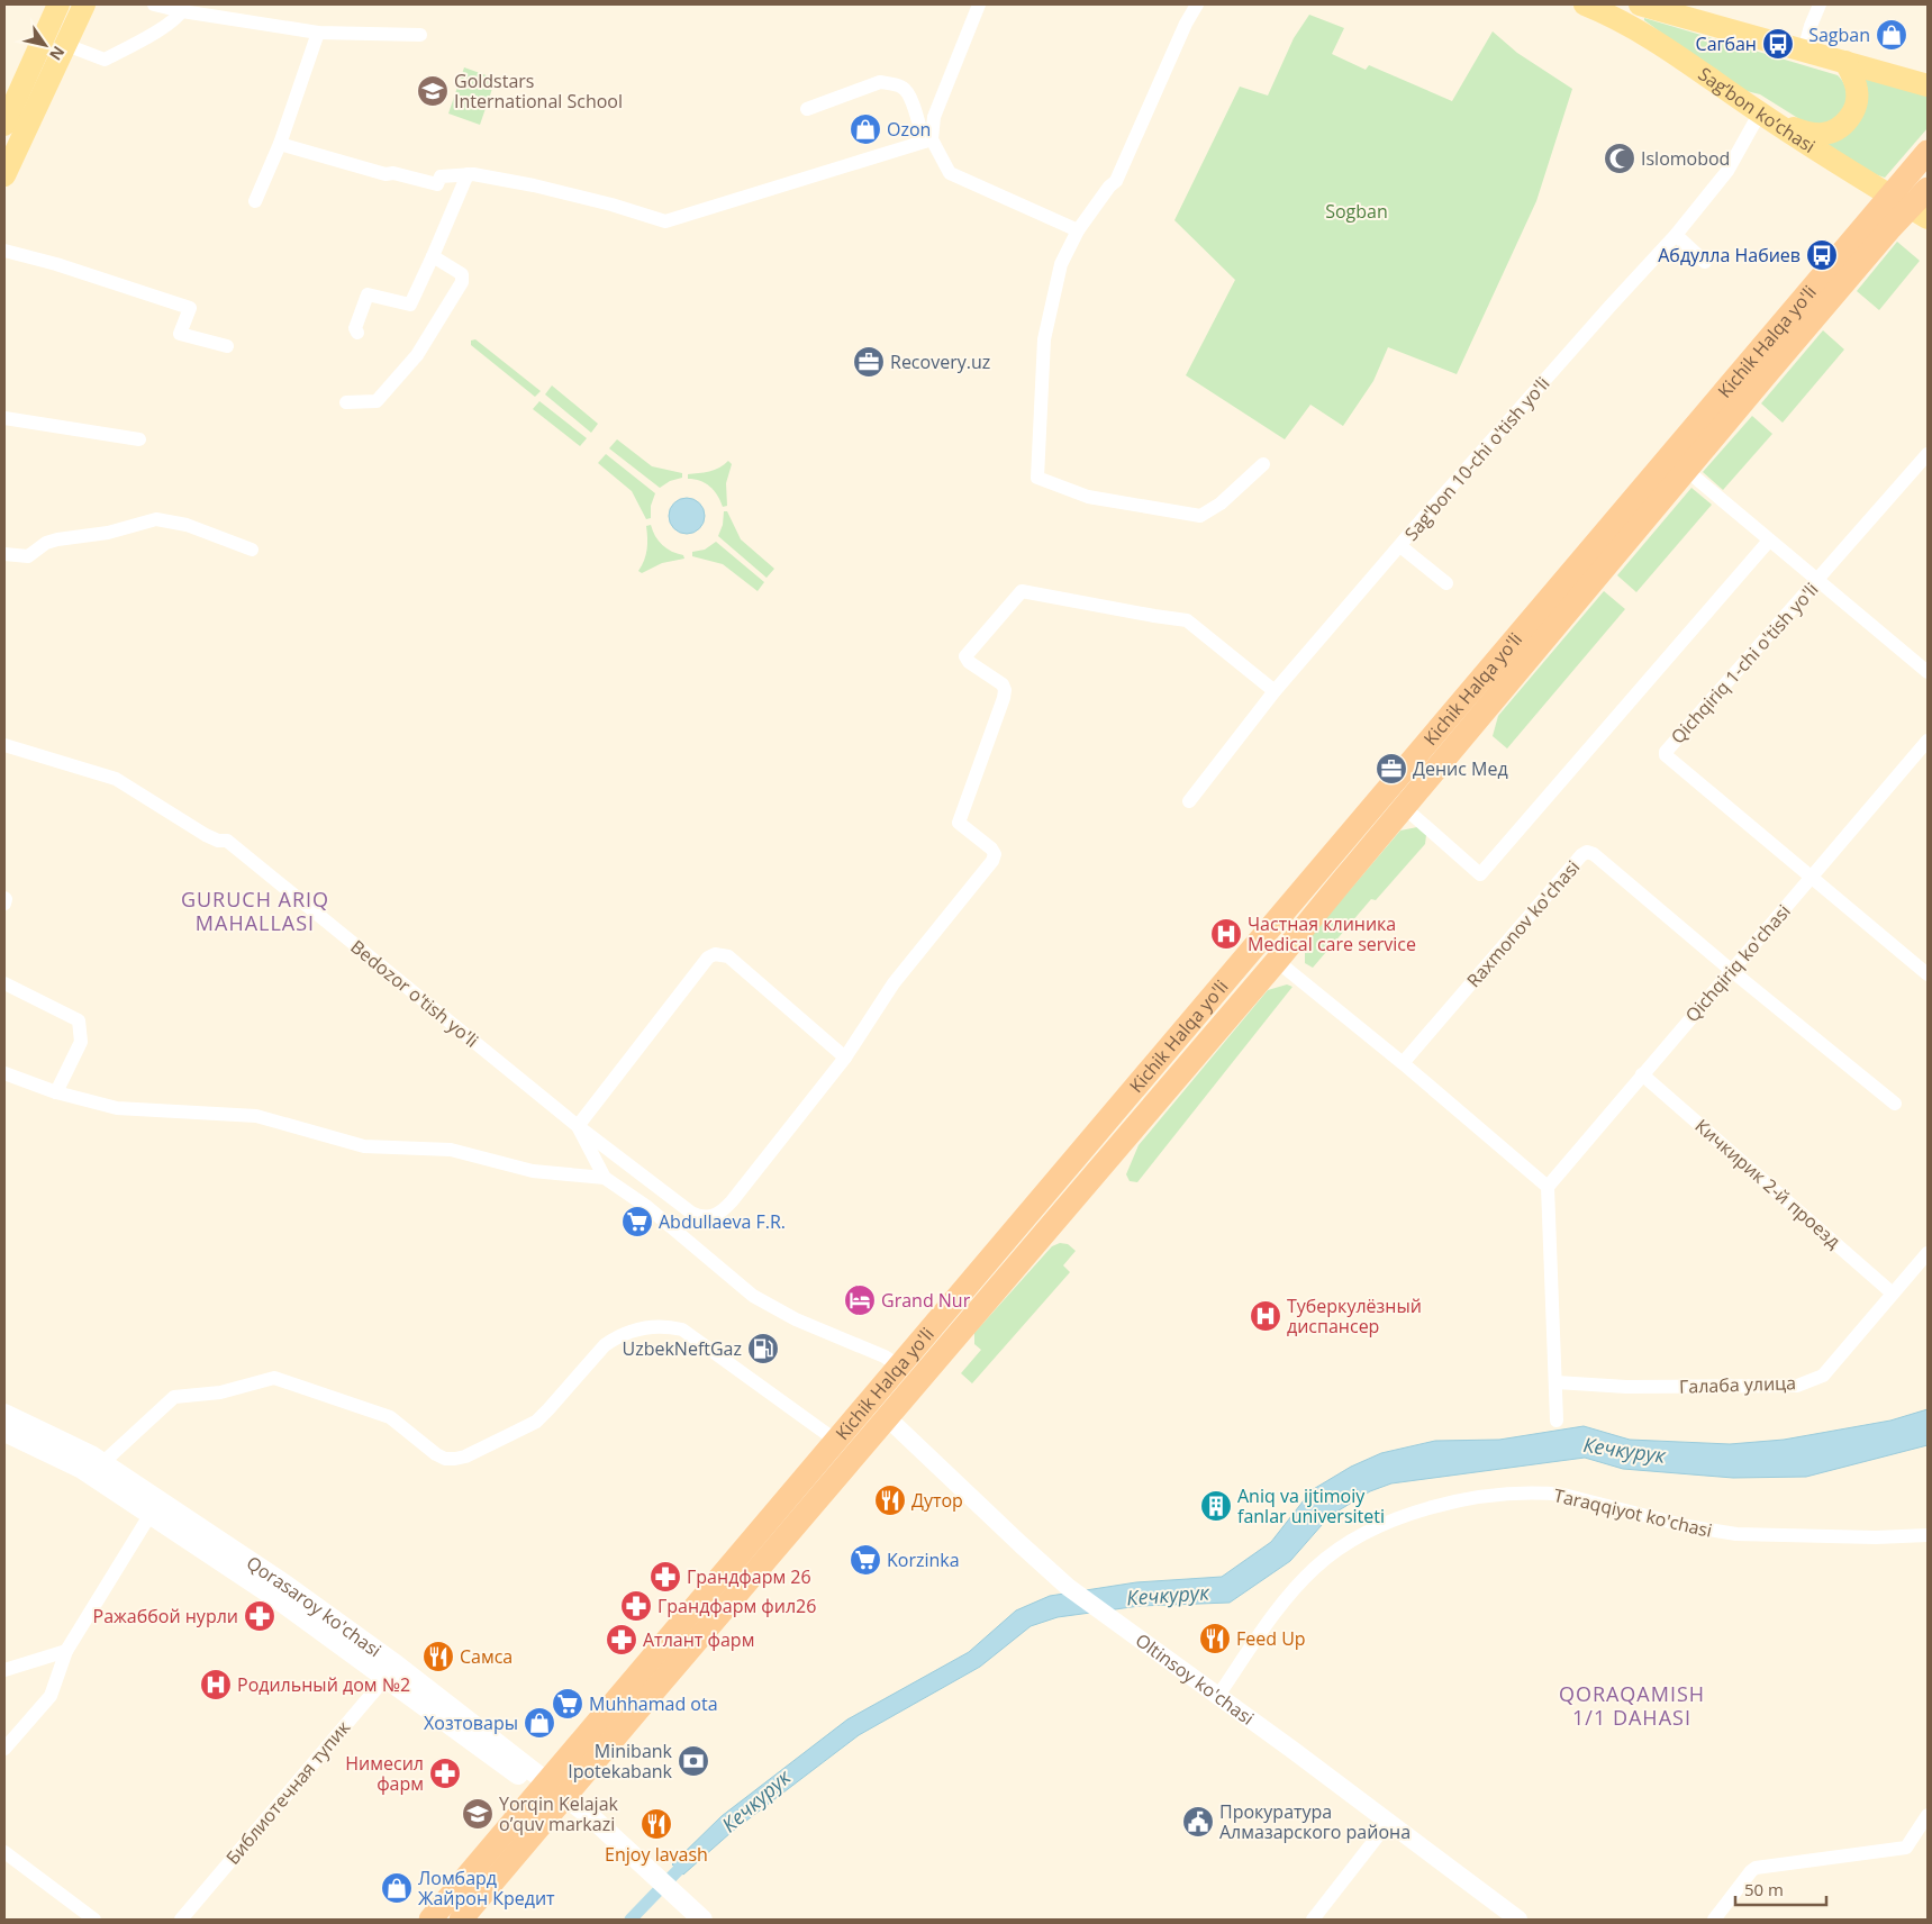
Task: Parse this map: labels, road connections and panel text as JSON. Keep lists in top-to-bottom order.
{
  "streets": {
    "highway": ["Kichik Halqa yo'li"],
    "main road": ["Sag’bon ko’chasi", "Qorasaroy ko'chasi"],
    "street": [
      "Sag'bon 10-chi o'tish yo'li",
      "Qichqiriq 1-chi o'tish yo'li",
      "Raxmonov ko'chasi",
      "Qichqiriq ko'chasi",
      "Bedozor o'tish yo'li",
      "Кичкирик 2-й проезд",
      "Галаба улица",
      "Taraqqiyot ko'chasi",
      "Oltinsoy ko'chasi",
      "Библиотечная тупик"
    ]
  },
  "crossings": [
    ["Sag’bon ko’chasi", "Kichik Halqa yo'li"],
    ["Sag’bon ko’chasi", "Sag'bon 10-chi o'tish yo'li"],
    ["Kichik Halqa yo'li", "Qorasaroy ko'chasi"],
    ["Kichik Halqa yo'li", "Oltinsoy ko'chasi"],
    ["Qichqiriq 1-chi o'tish yo'li", "Qichqiriq ko'chasi"],
    ["Raxmonov ko'chasi", "Qichqiriq ko'chasi"],
    ["Qichqiriq ko'chasi", "Кичкирик 2-й проезд"],
    ["Кичкирик 2-й проезд", "Галаба улица"],
    ["Taraqqiyot ko'chasi", "Oltinsoy ko'chasi"],
    ["Qorasaroy ko'chasi", "Библиотечная тупик"]
  ],
  "districts": ["GURUCH ARIQ MAHALLASI", "QORAQAMISH 1/1 DAHASI"],
  "water": ["Кечкурук"],
  "parks": ["Sogban"],
  "places": {
    "shop": [
      "Sagban",
      "Ozon",
      "Хозтовары",
      "Ломбард Жайрон Кредит"
    ],
    "bus stop": ["Сагбан", "Абдулла Набиев"],
    "school or university": ["Goldstars International School", "Yorqin Kelajak o’quv markazi"],
    "mosque": ["Islomobod"],
    "office": ["Recovery.uz", "Денис Мед"],
    "hospital": ["Частная клиника Medical care service", "Туберкулёзный диспансер", "Родильный дом №2"],
    "supermarket": ["Abdullaeva F.R.", "Korzinka", "Muhhamad ota"],
    "hotel": ["Grand Nur"],
    "fuel station": ["UzbekNeftGaz"],
    "restaurant": [
      "Дутор",
      "Feed Up",
      "Самса",
      "Enjoy lavash"
    ],
    "building": ["Aniq va ijtimoiy fanlar universiteti"],
    "pharmacy": [
      "Грандфарм 26",
      "Грандфарм фил26",
      "Ражаббой нурли",
      "Атлант фарм",
      "Нимесил фарм"
    ],
    "bank": ["Minibank Ipotekabank"],
    "public building": ["Прокуратура Алмазарского района"]
  },
  "scale_bar": "50 m",
  "north": "bottom right"
}
